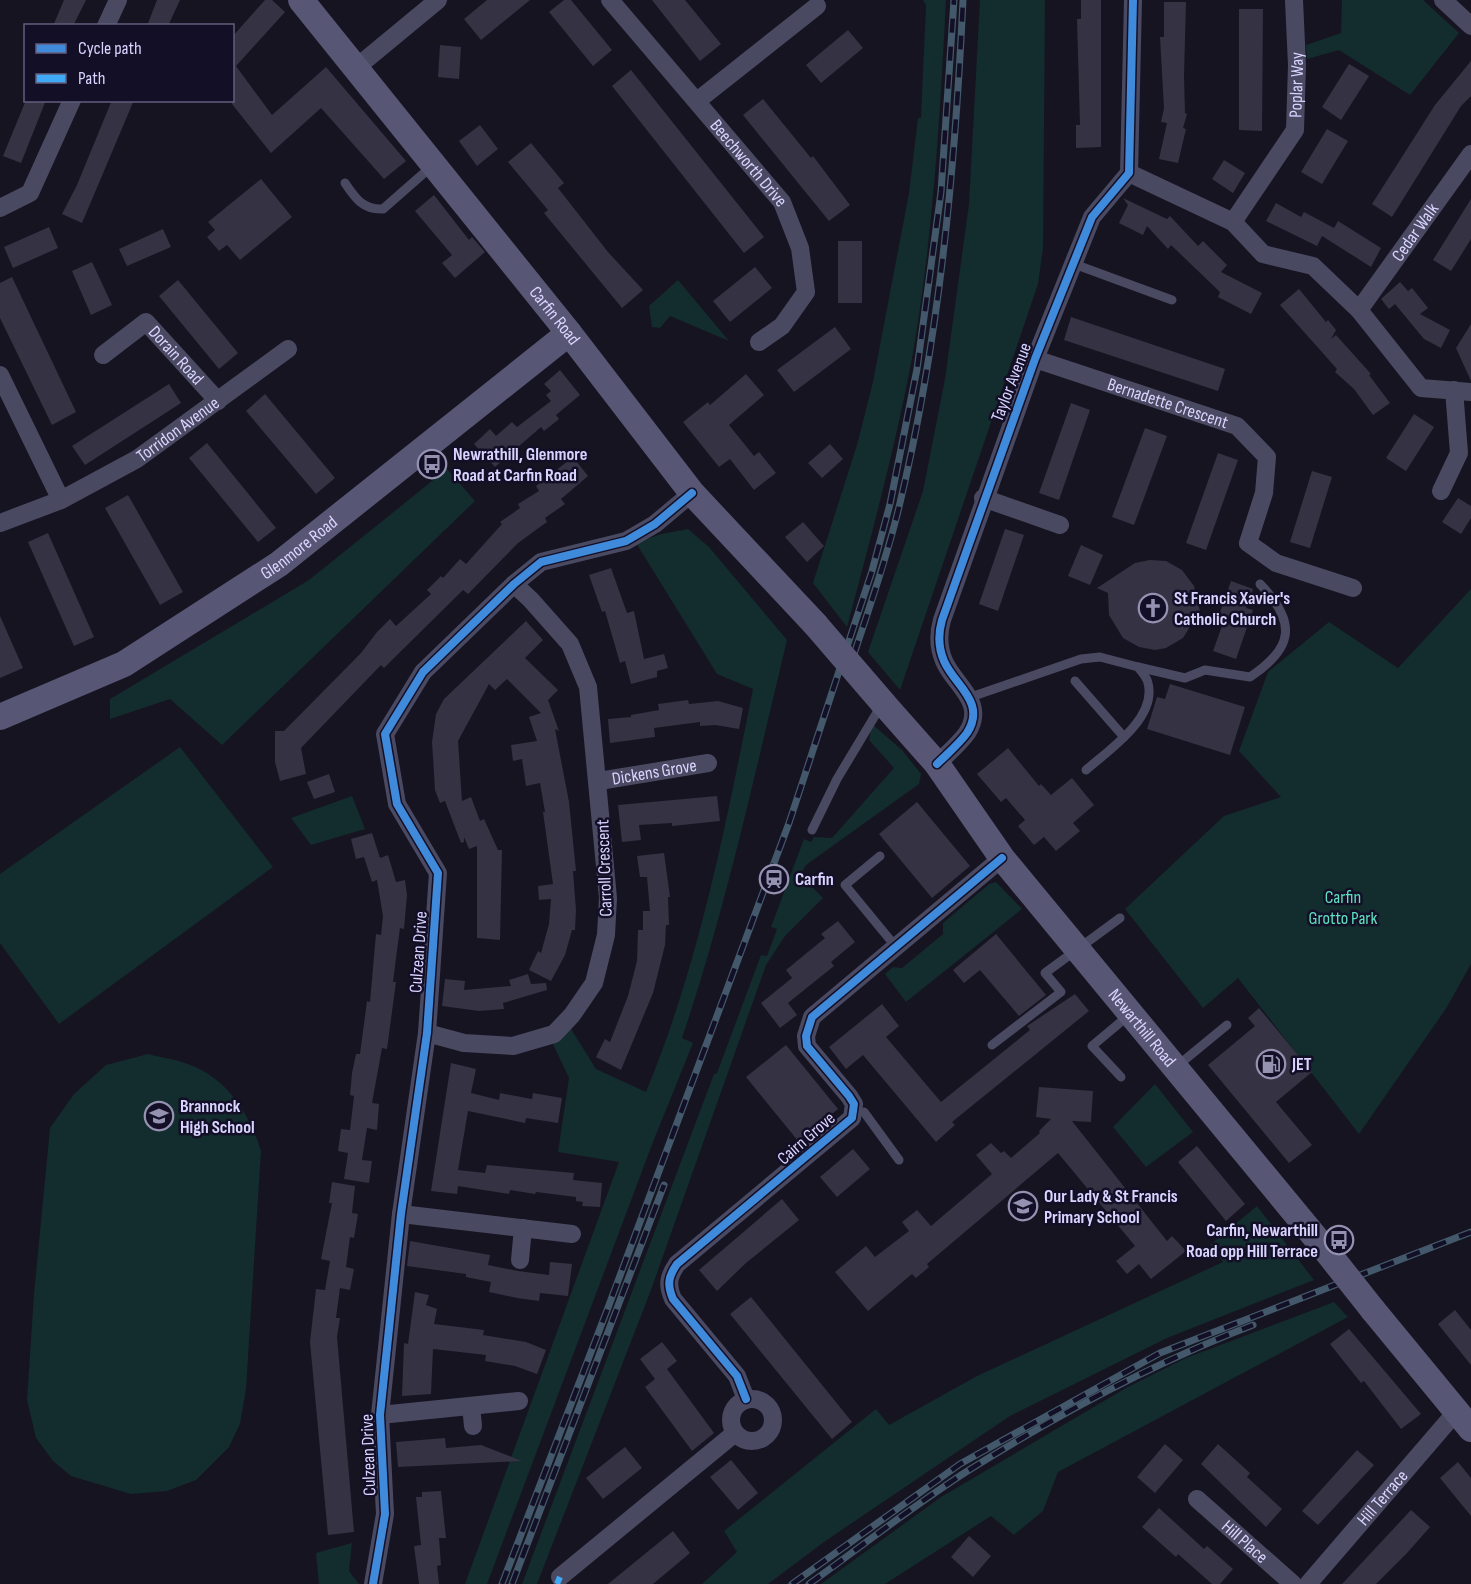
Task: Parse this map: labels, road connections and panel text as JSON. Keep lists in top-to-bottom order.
{
  "streets": {
    "main road": ["Carfin Road", "Glenmore Road", "Newarthill Road"],
    "street": [
      "Poplar Way",
      "Beechworth Drive",
      "Cedar Walk",
      "Dorain Road",
      "Taylor Avenue",
      "Bernadette Crescent",
      "Torridon Avenue",
      "Dickens Grove",
      "Carroll Crescent",
      "Culzean Drive",
      "Cairn Grove",
      "Hill Terrace",
      "Hill Place"
    ]
  },
  "crossings": [
    ["Carfin Road", "Glenmore Road"],
    ["Carfin Road", "Culzean Drive"],
    ["Carfin Road", "Newarthill Road"],
    ["Dorain Road", "Torridon Avenue"],
    ["Taylor Avenue", "Bernadette Crescent"],
    ["Dickens Grove", "Carroll Crescent"],
    ["Carroll Crescent", "Culzean Drive"],
    ["Newarthill Road", "Cairn Grove"],
    ["Newarthill Road", "Hill Terrace"]
  ],
  "parks": ["Carfin Grotto Park"],
  "places": {
    "bus stop": ["Newrathill, Glenmore Road at Carfin Road", "Carfin, Newarthill Road opp Hill Terrace"],
    "church": ["St Francis Xavier's Catholic Church"],
    "station": ["Carfin"],
    "fuel station": ["JET"],
    "school or university": ["Brannock High School", "Our Lady & St Francis Primary School"]
  },
  "legend": ["Cycle path", "Path"]
}
